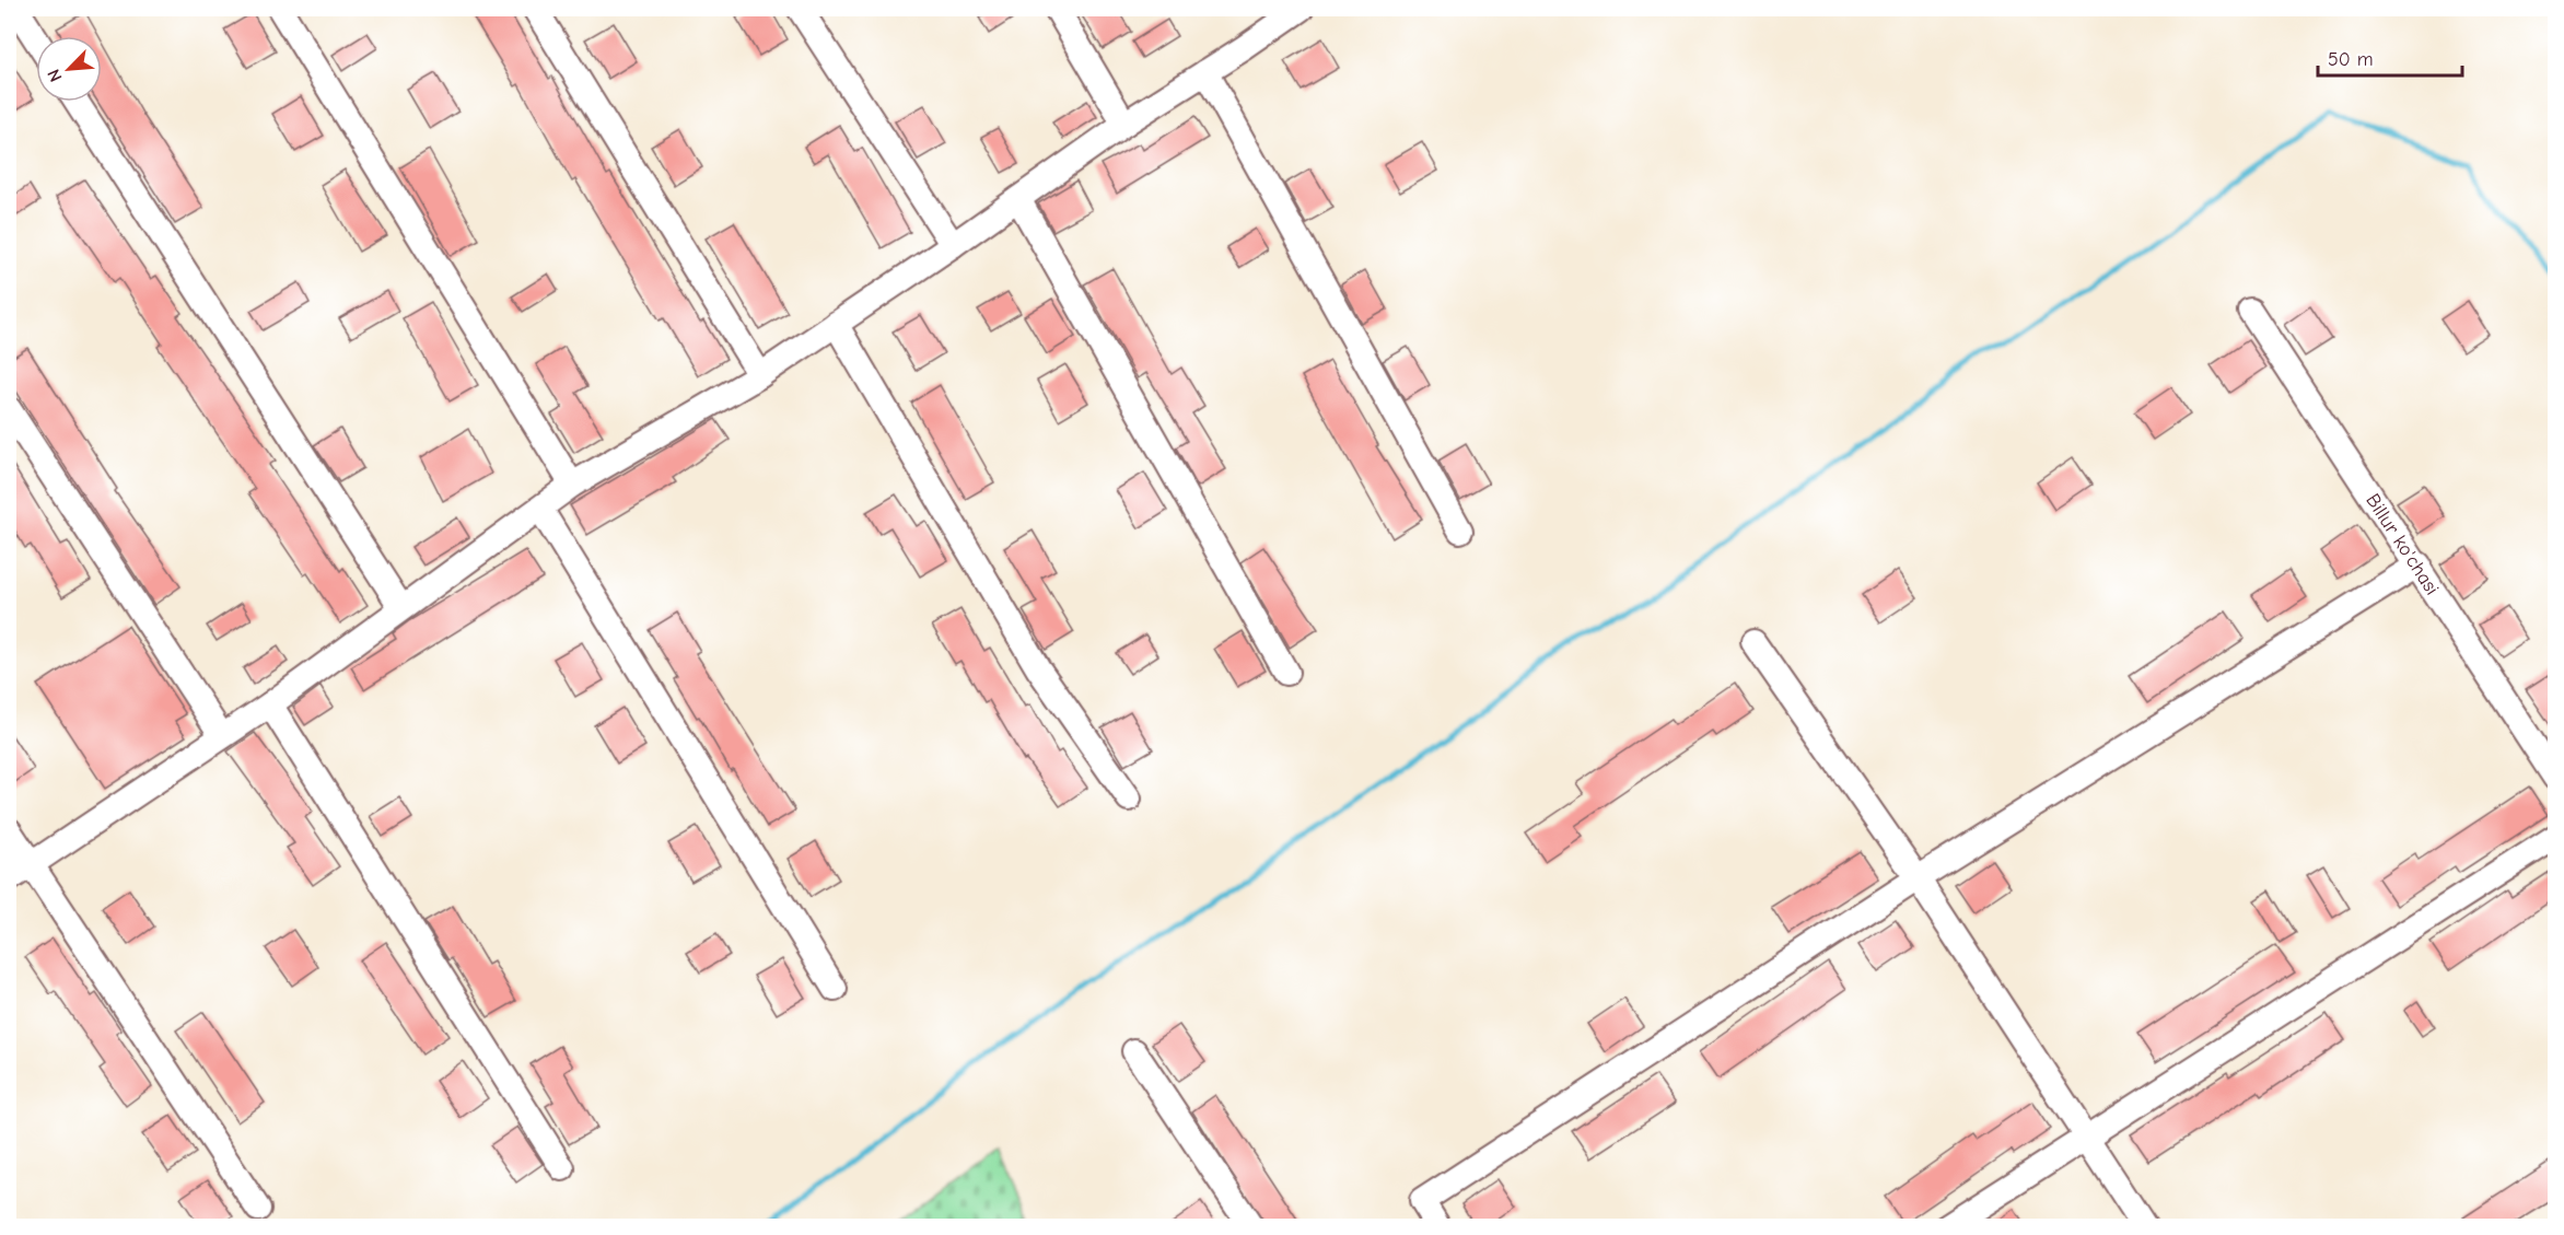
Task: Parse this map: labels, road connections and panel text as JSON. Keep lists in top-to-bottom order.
{
  "streets": {
    "street": ["Billur ko'chasi"]
  },
  "scale_bar": "50 m",
  "north": "bottom left"
}
